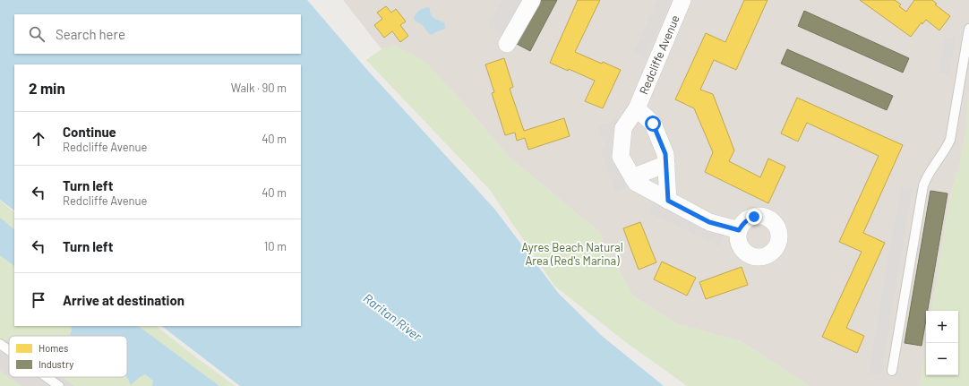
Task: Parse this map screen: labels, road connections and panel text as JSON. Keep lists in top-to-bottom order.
{
  "streets": {
    "street": ["Redcliffe Avenue"]
  },
  "water": ["Raritan River"],
  "parks": ["Ayres Beach Natural Area (Red's Marina)"],
  "legend": ["Homes", "Industry"],
  "page": {
    "search": "Search here",
    "heading": ["2 min", "Walk · 90 m"],
    "list": [
      ["Continue", "Redcliffe Avenue", "40 m"],
      ["Turn left", "Redcliffe Avenue", "40 m"],
      ["Turn left", "10 m"],
      "Arrive at destination"
    ],
    "map_buttons": ["+", "−"]
  }
}
